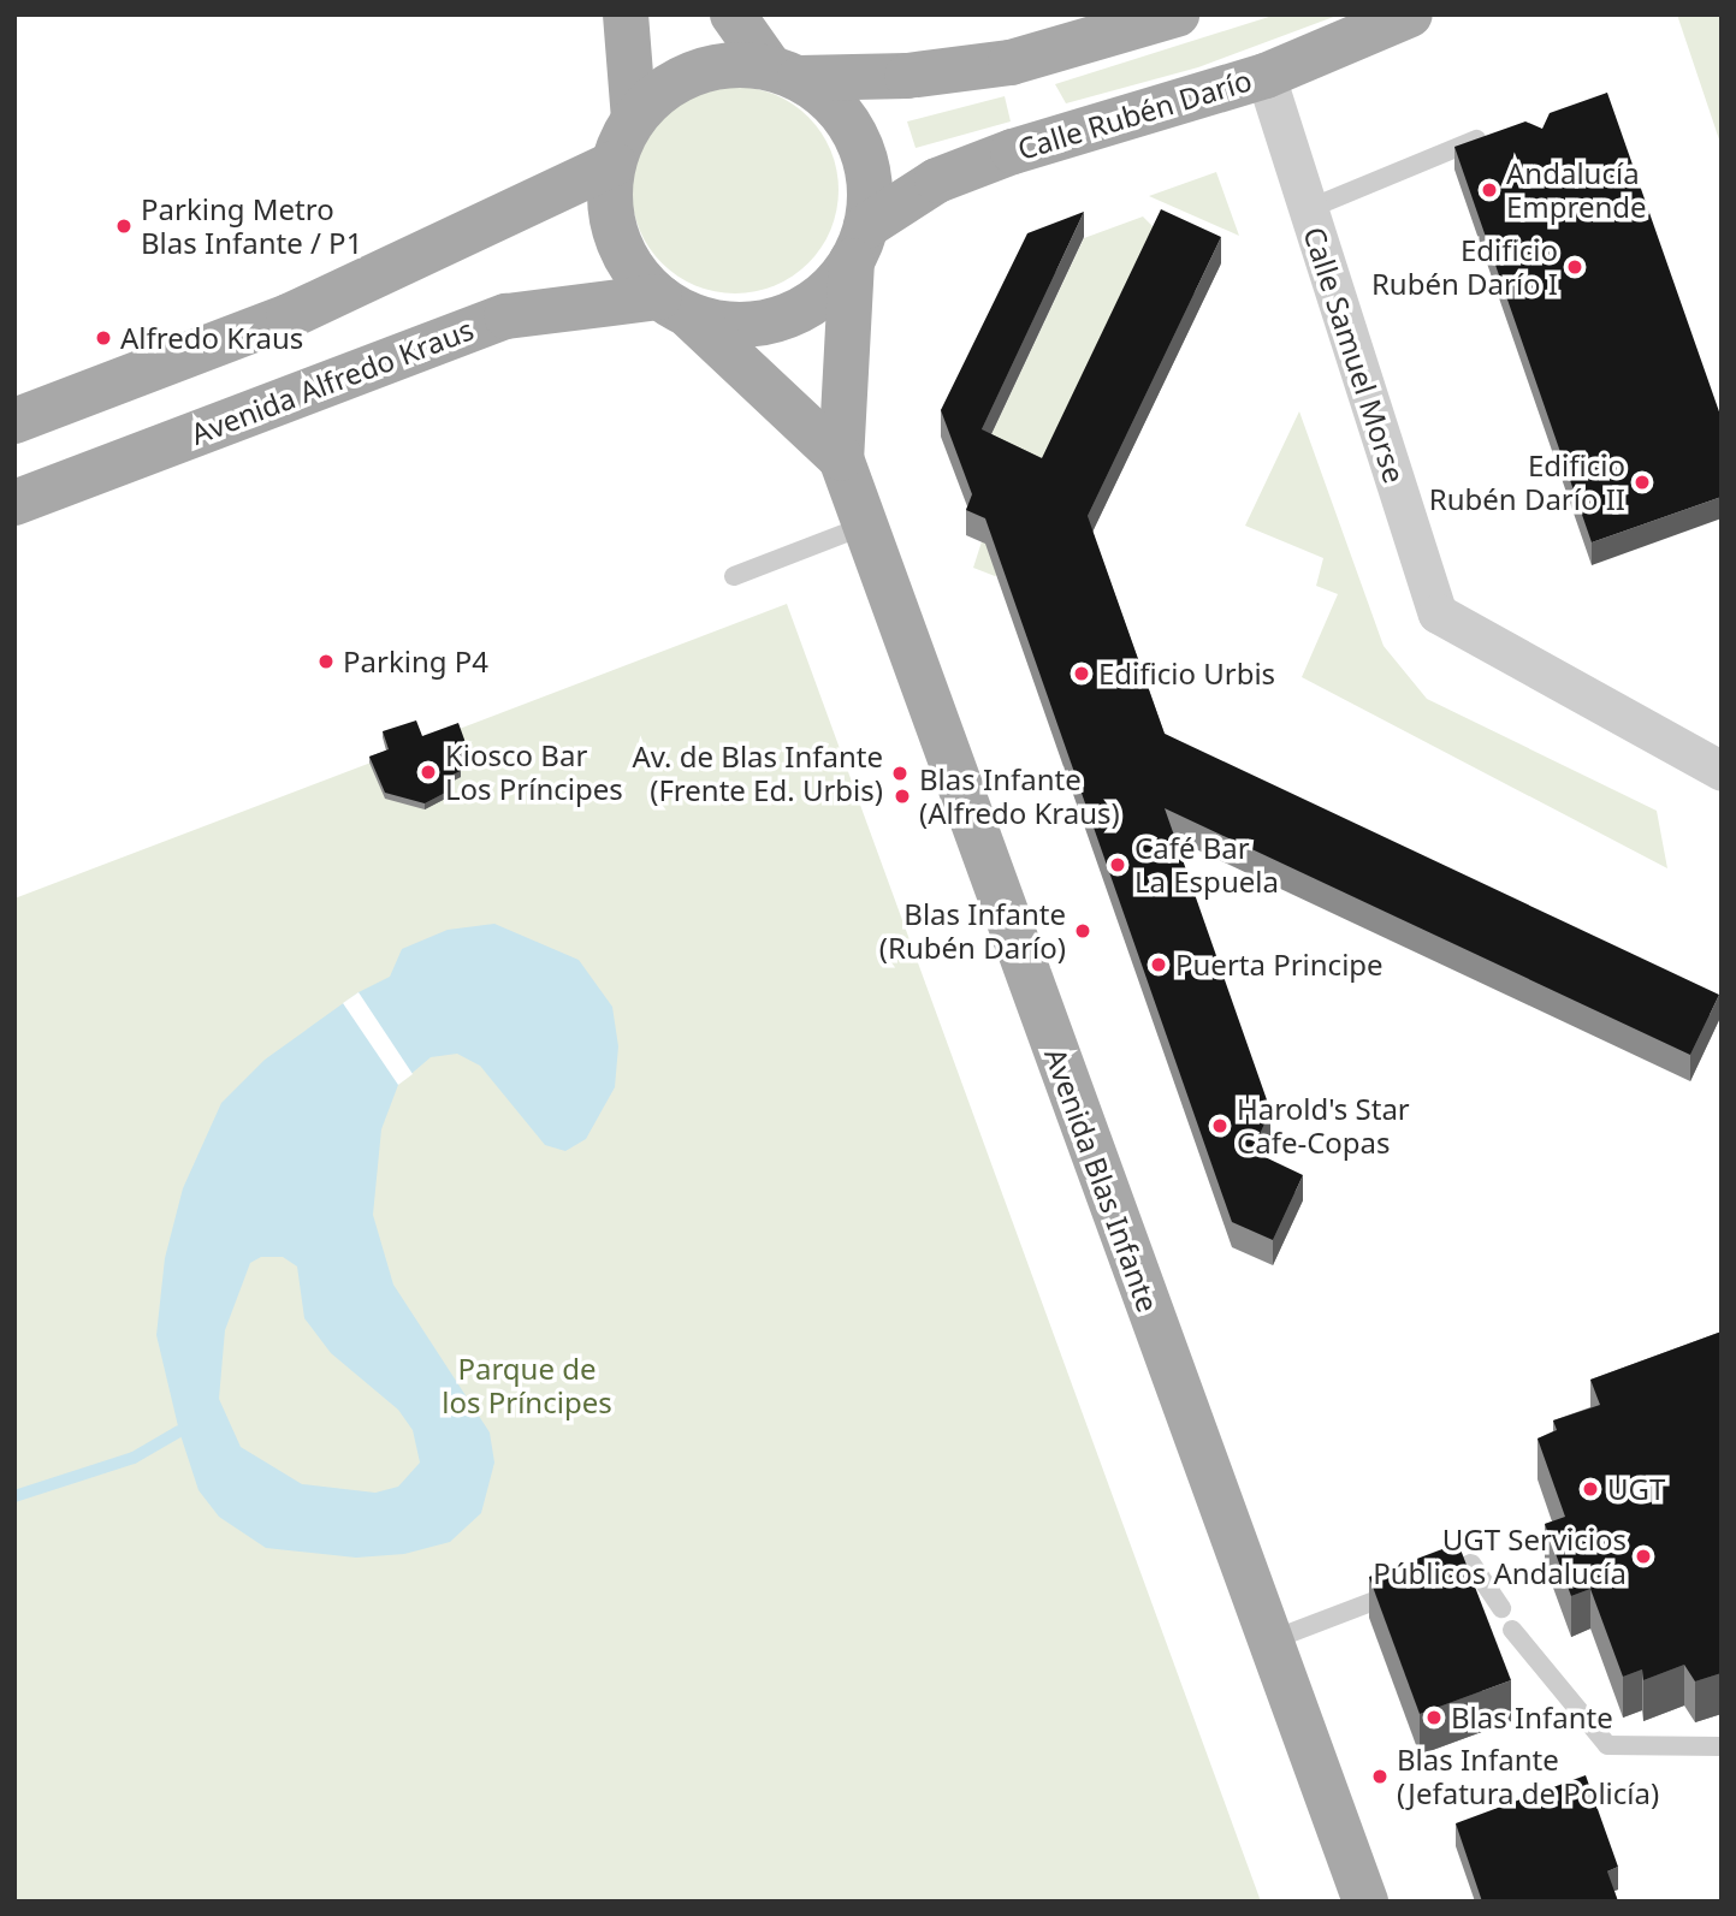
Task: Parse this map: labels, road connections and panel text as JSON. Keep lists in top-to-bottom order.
{
  "streets": {
    "main road": ["Calle Rubén Darío", "Avenida Alfredo Kraus", "Avenida Blas Infante"],
    "street": ["Calle Samuel Morse"]
  },
  "crossings": [
    ["Calle Rubén Darío", "Calle Samuel Morse"],
    ["Calle Rubén Darío", "Avenida Alfredo Kraus"]
  ],
  "parks": ["Parque de los Príncipes"],
  "places": [
    "Andalucía Emprende",
    "Parking Metro Blas Infante / P1",
    "Edificio Rubén Darío I",
    "Alfredo Kraus",
    "Edificio Rubén Darío II",
    "Parking P4",
    "Edificio Urbis",
    "Kiosco Bar Los Príncipes",
    "Av. de Blas Infante (Frente Ed. Urbis)",
    "Blas Infante (Alfredo Kraus)",
    "Café Bar La Espuela",
    "Blas Infante (Rubén Darío)",
    "Puerta Principe",
    "Harold's Star Cafe-Copas",
    "UGT",
    "UGT Servicios Públicos Andalucía",
    "Blas Infante",
    "Blas Infante (Jefatura de Policía)"
  ]
}
